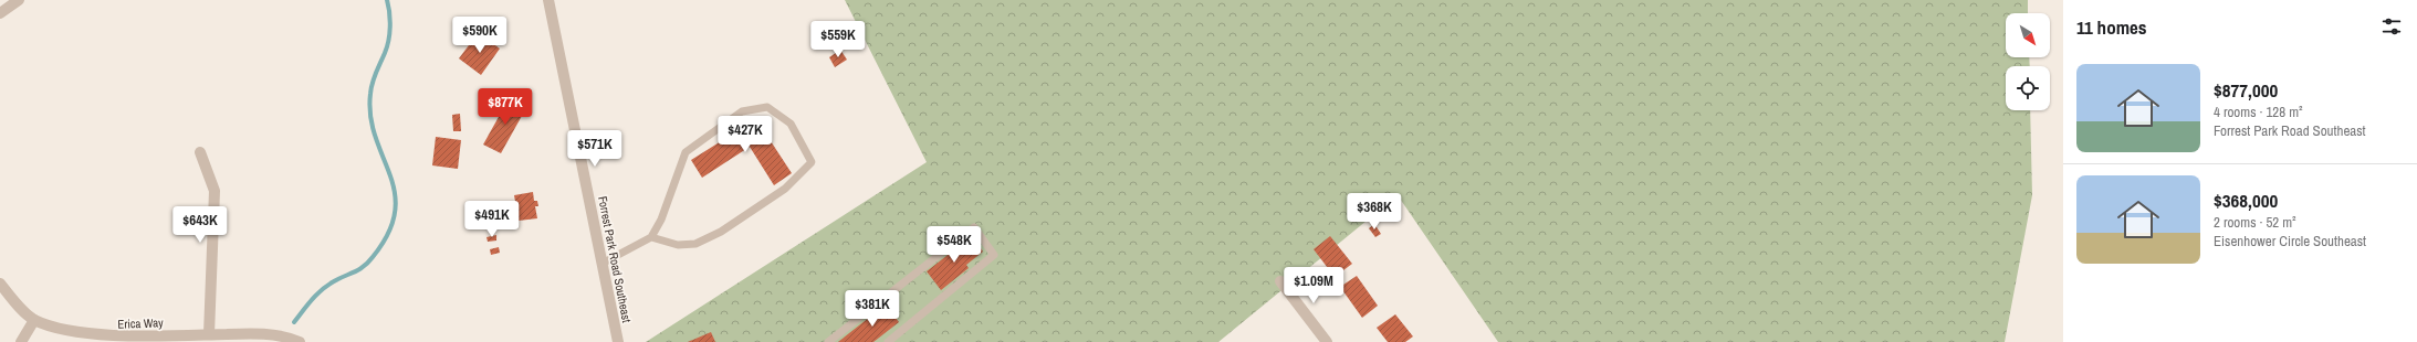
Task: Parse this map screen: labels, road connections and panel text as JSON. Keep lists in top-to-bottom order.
{
  "streets": {
    "street": ["Forrest Park Road Southeast", "Erica Way"]
  },
  "north": "bottom right",
  "page": {
    "heading": "11 homes",
    "price": [
      "$590K",
      "$559K",
      "$877K",
      "$427K",
      "$571K",
      "$368K",
      "$491K",
      "$643K",
      "$548K",
      "$1.09M",
      "$381K"
    ],
    "list": [
      {
        "name": "$877,000",
        "note": "4 rooms · 128 m² · Forrest Park Road Southeast"
      },
      {
        "name": "$368,000",
        "note": "2 rooms · 52 m² · Eisenhower Circle Southeast"
      }
    ]
  }
}
